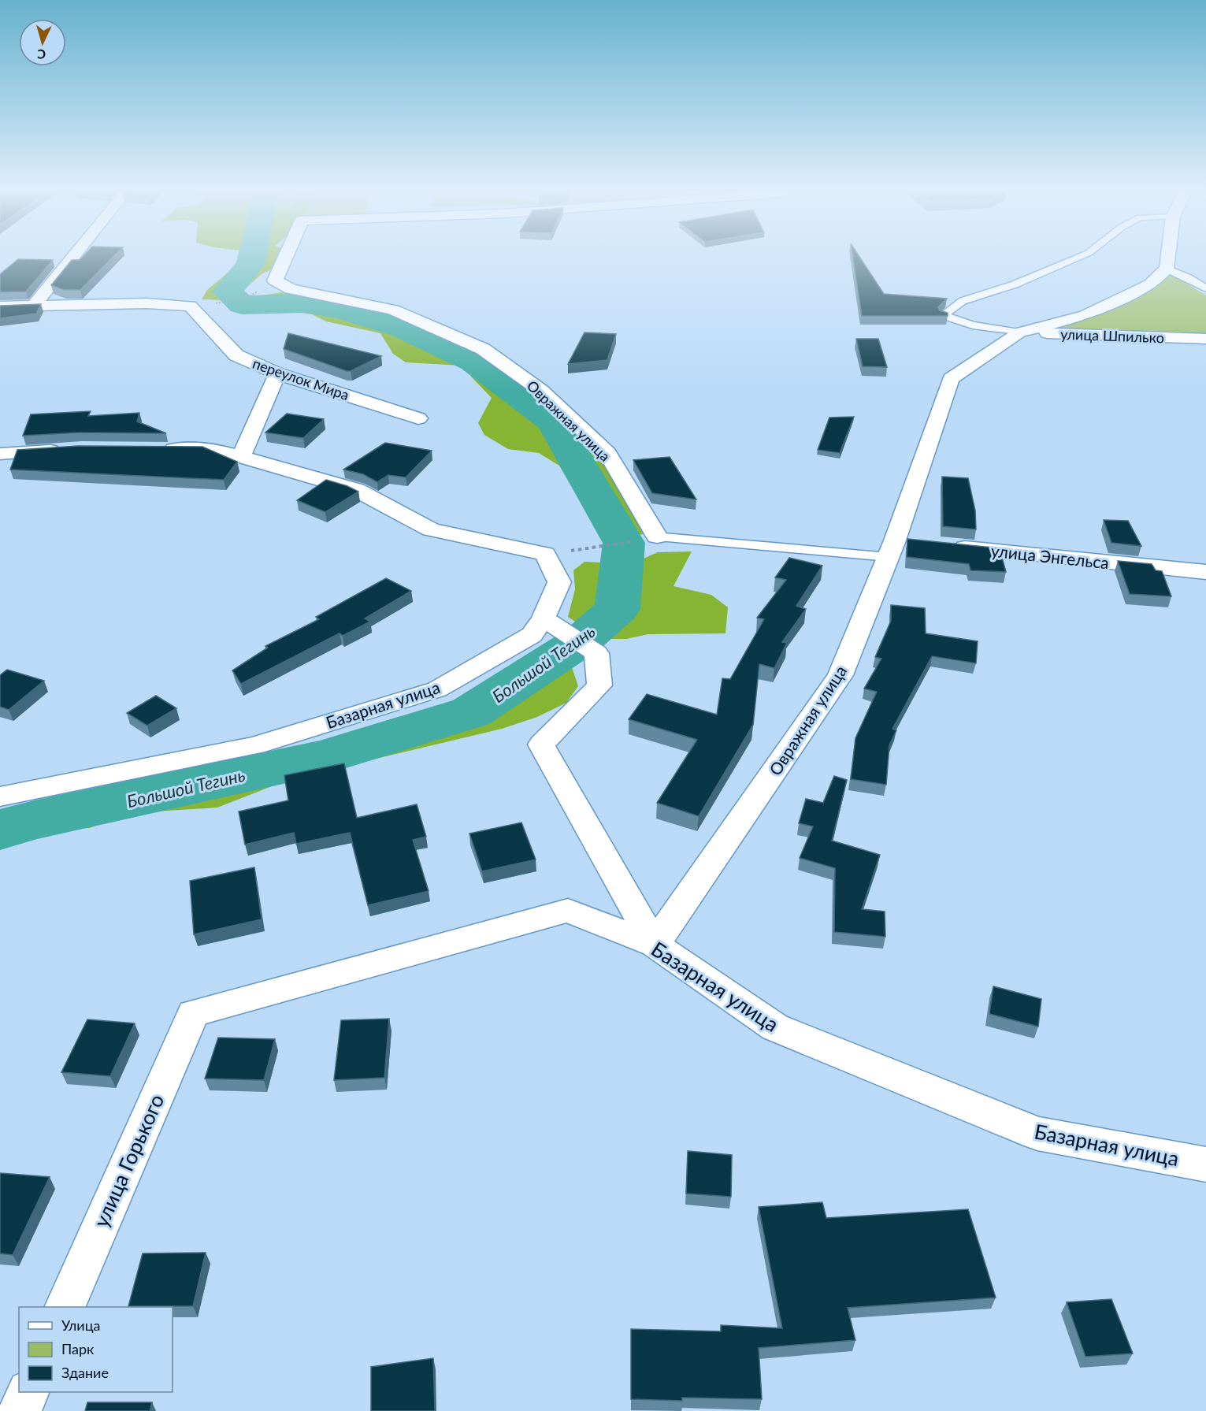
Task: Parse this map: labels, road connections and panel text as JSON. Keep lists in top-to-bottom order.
{
  "streets": {
    "street": [
      "улица Шпилько",
      "переулок Мира",
      "Овражная улица",
      "улица Энгельса",
      "Базарная улица",
      "улица Горького"
    ]
  },
  "crossings": [
    ["улица Шпилько", "Овражная улица"],
    ["Овражная улица", "Базарная улица"],
    ["Базарная улица", "улица Горького"]
  ],
  "water": ["Большой Тегинь"],
  "legend": ["Улица", "Парк", "Здание"],
  "north": "bottom"
}
